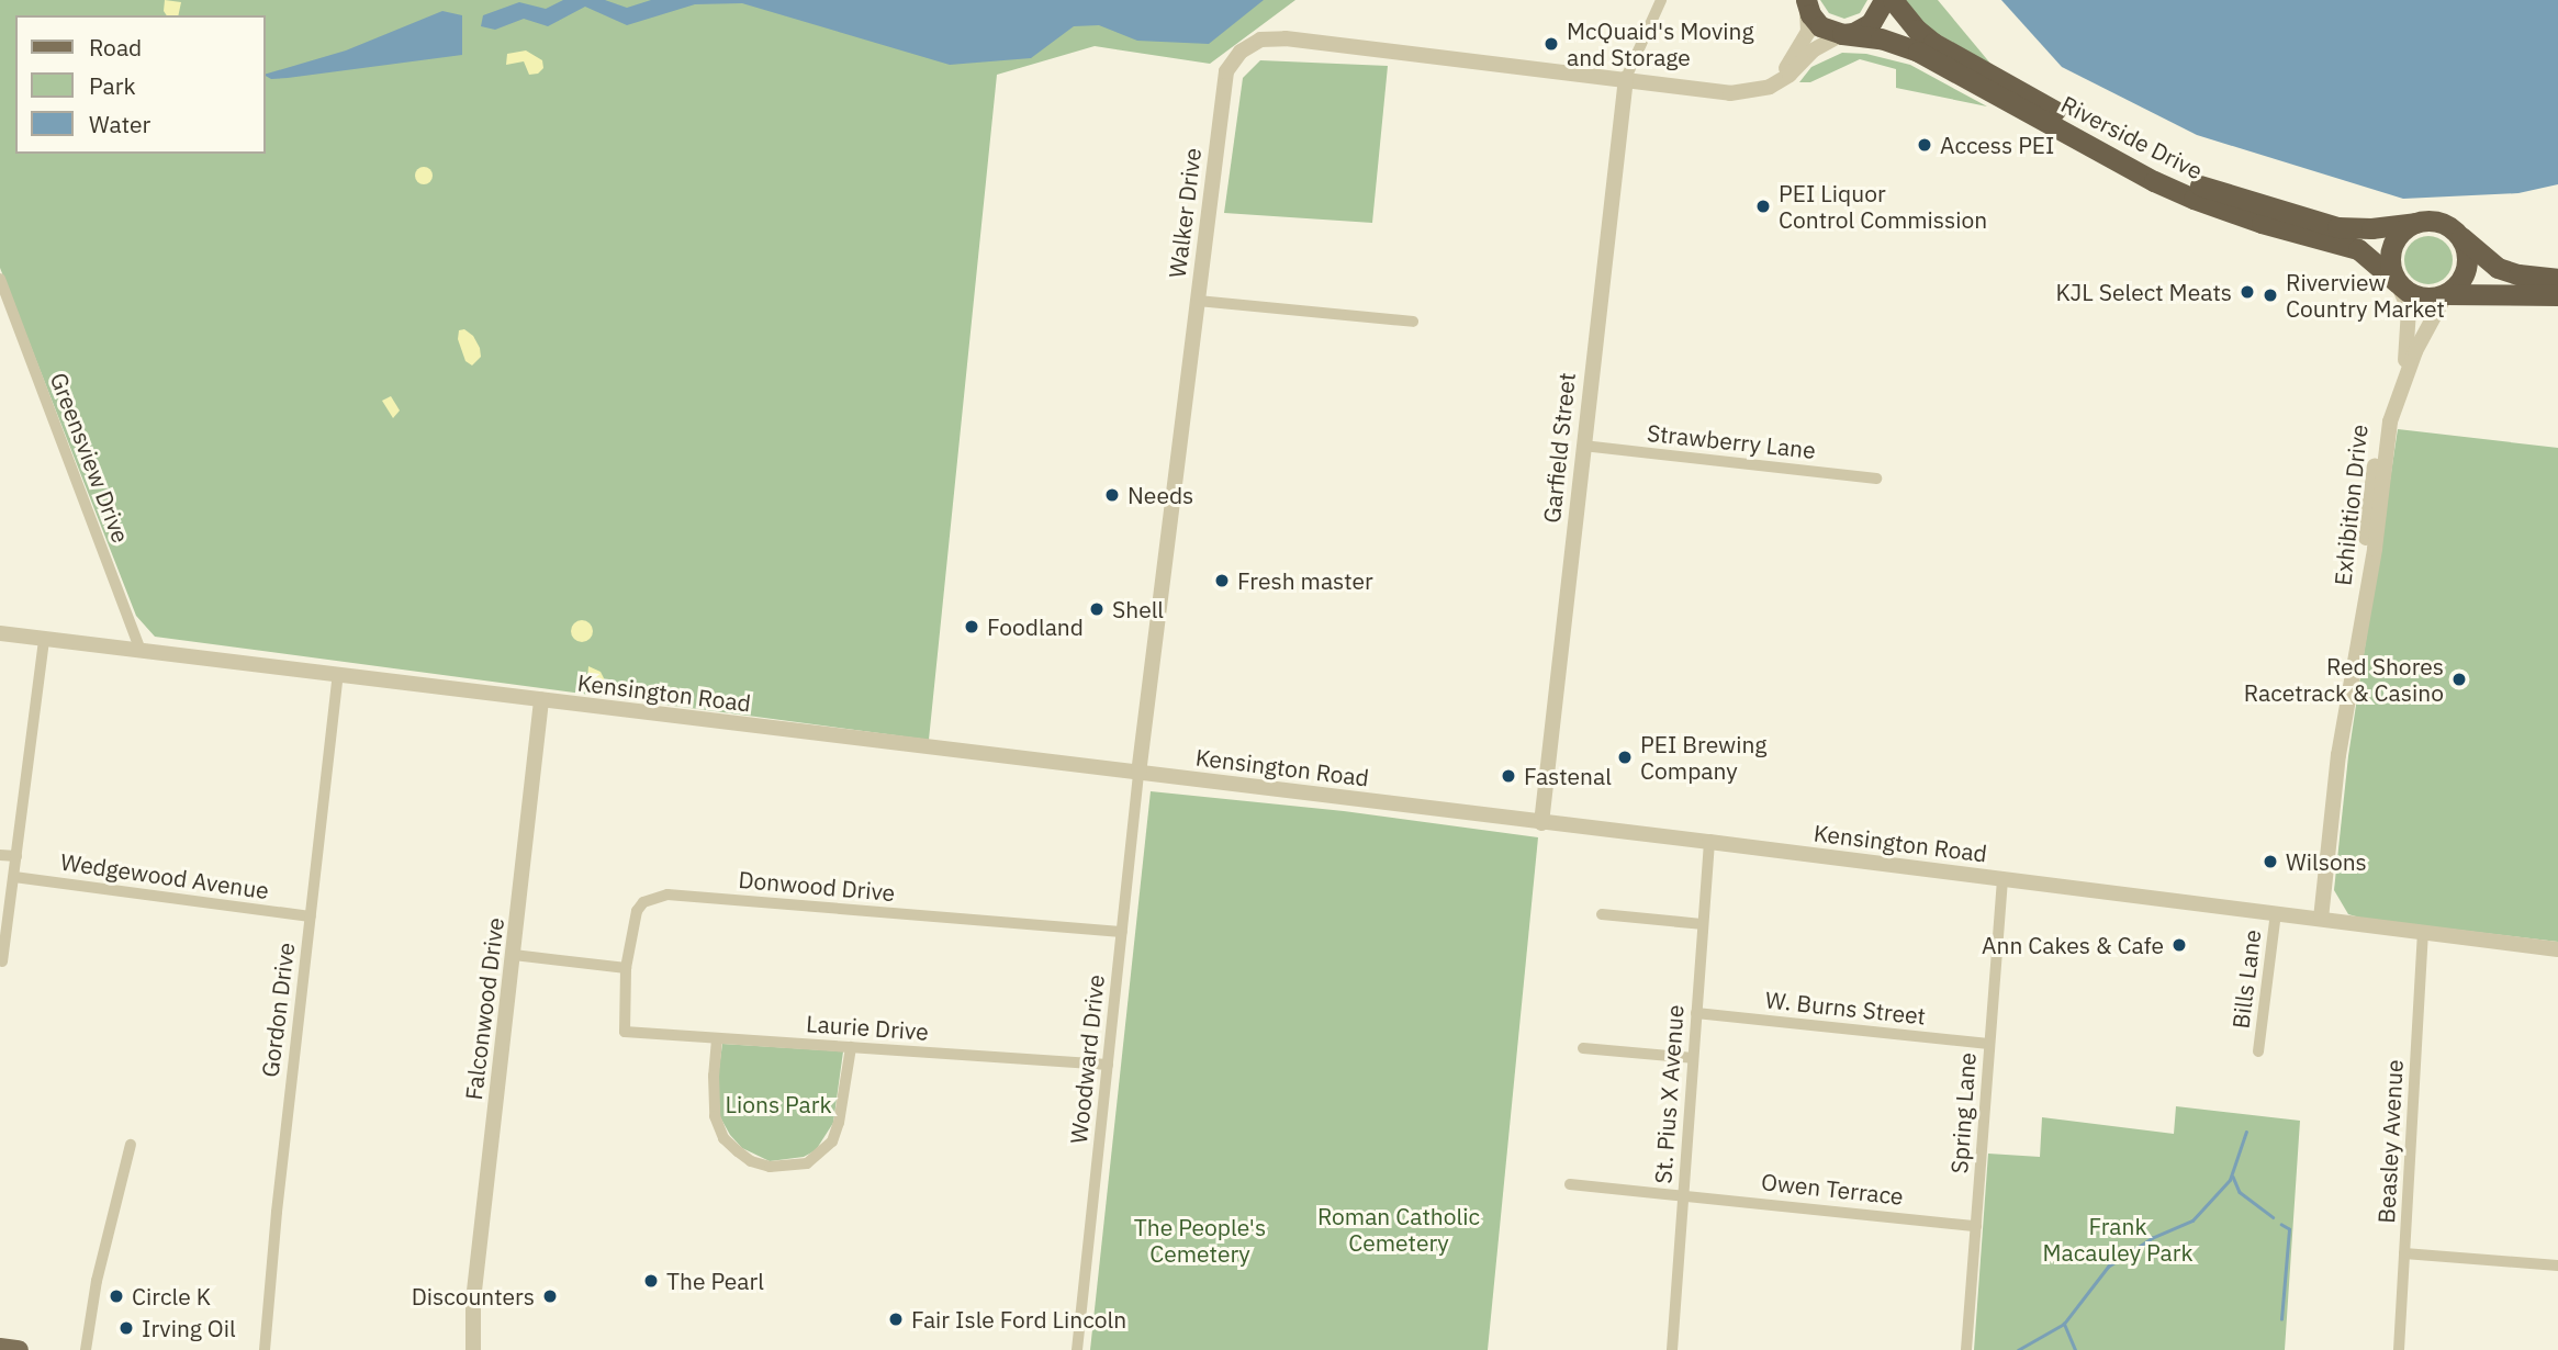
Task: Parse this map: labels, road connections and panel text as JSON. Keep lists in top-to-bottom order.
{
  "streets": {
    "highway": ["Riverside Drive"],
    "street": [
      "Walker Drive",
      "Strawberry Lane",
      "Garfield Street",
      "Greensview Drive",
      "Exhibition Drive",
      "Kensington Road",
      "Wedgewood Avenue",
      "Donwood Drive",
      "Bills Lane",
      "W. Burns Street",
      "Falconwood Drive",
      "Gordon Drive",
      "Laurie Drive",
      "Woodward Drive",
      "St. Pius X Avenue",
      "Spring Lane",
      "Beasley Avenue",
      "Owen Terrace"
    ]
  },
  "crossings": [
    ["Riverside Drive", "Exhibition Drive"],
    ["Walker Drive", "Garfield Street"],
    ["Walker Drive", "Kensington Road"],
    ["Walker Drive", "Woodward Drive"],
    ["Strawberry Lane", "Garfield Street"],
    ["Garfield Street", "Kensington Road"],
    ["Greensview Drive", "Kensington Road"],
    ["Exhibition Drive", "Kensington Road"],
    ["Kensington Road", "Bills Lane"],
    ["Kensington Road", "Falconwood Drive"],
    ["Kensington Road", "Gordon Drive"],
    ["Kensington Road", "Woodward Drive"],
    ["Kensington Road", "St. Pius X Avenue"],
    ["Kensington Road", "Spring Lane"],
    ["Kensington Road", "Beasley Avenue"],
    ["Wedgewood Avenue", "Gordon Drive"],
    ["Donwood Drive", "Laurie Drive"],
    ["Donwood Drive", "Woodward Drive"],
    ["W. Burns Street", "St. Pius X Avenue"],
    ["W. Burns Street", "Spring Lane"],
    ["Laurie Drive", "Woodward Drive"],
    ["St. Pius X Avenue", "Owen Terrace"],
    ["Spring Lane", "Owen Terrace"]
  ],
  "parks": [
    "Lions Park",
    "Roman Catholic Cemetery",
    "Frank Macauley Park",
    "The People's Cemetery"
  ],
  "places": [
    "McQuaid's Moving and Storage",
    "Access PEI",
    "PEI Liquor Control Commission",
    "KJL Select Meats",
    "Riverview Country Market",
    "Needs",
    "Fresh master",
    "Shell",
    "Foodland",
    "Red Shores Racetrack & Casino",
    "PEI Brewing Company",
    "Fastenal",
    "Wilsons",
    "Ann Cakes & Cafe",
    "The Pearl",
    "Circle K",
    "Discounters",
    "Fair Isle Ford Lincoln",
    "Irving Oil"
  ],
  "legend": ["Road", "Park", "Water"]
}
